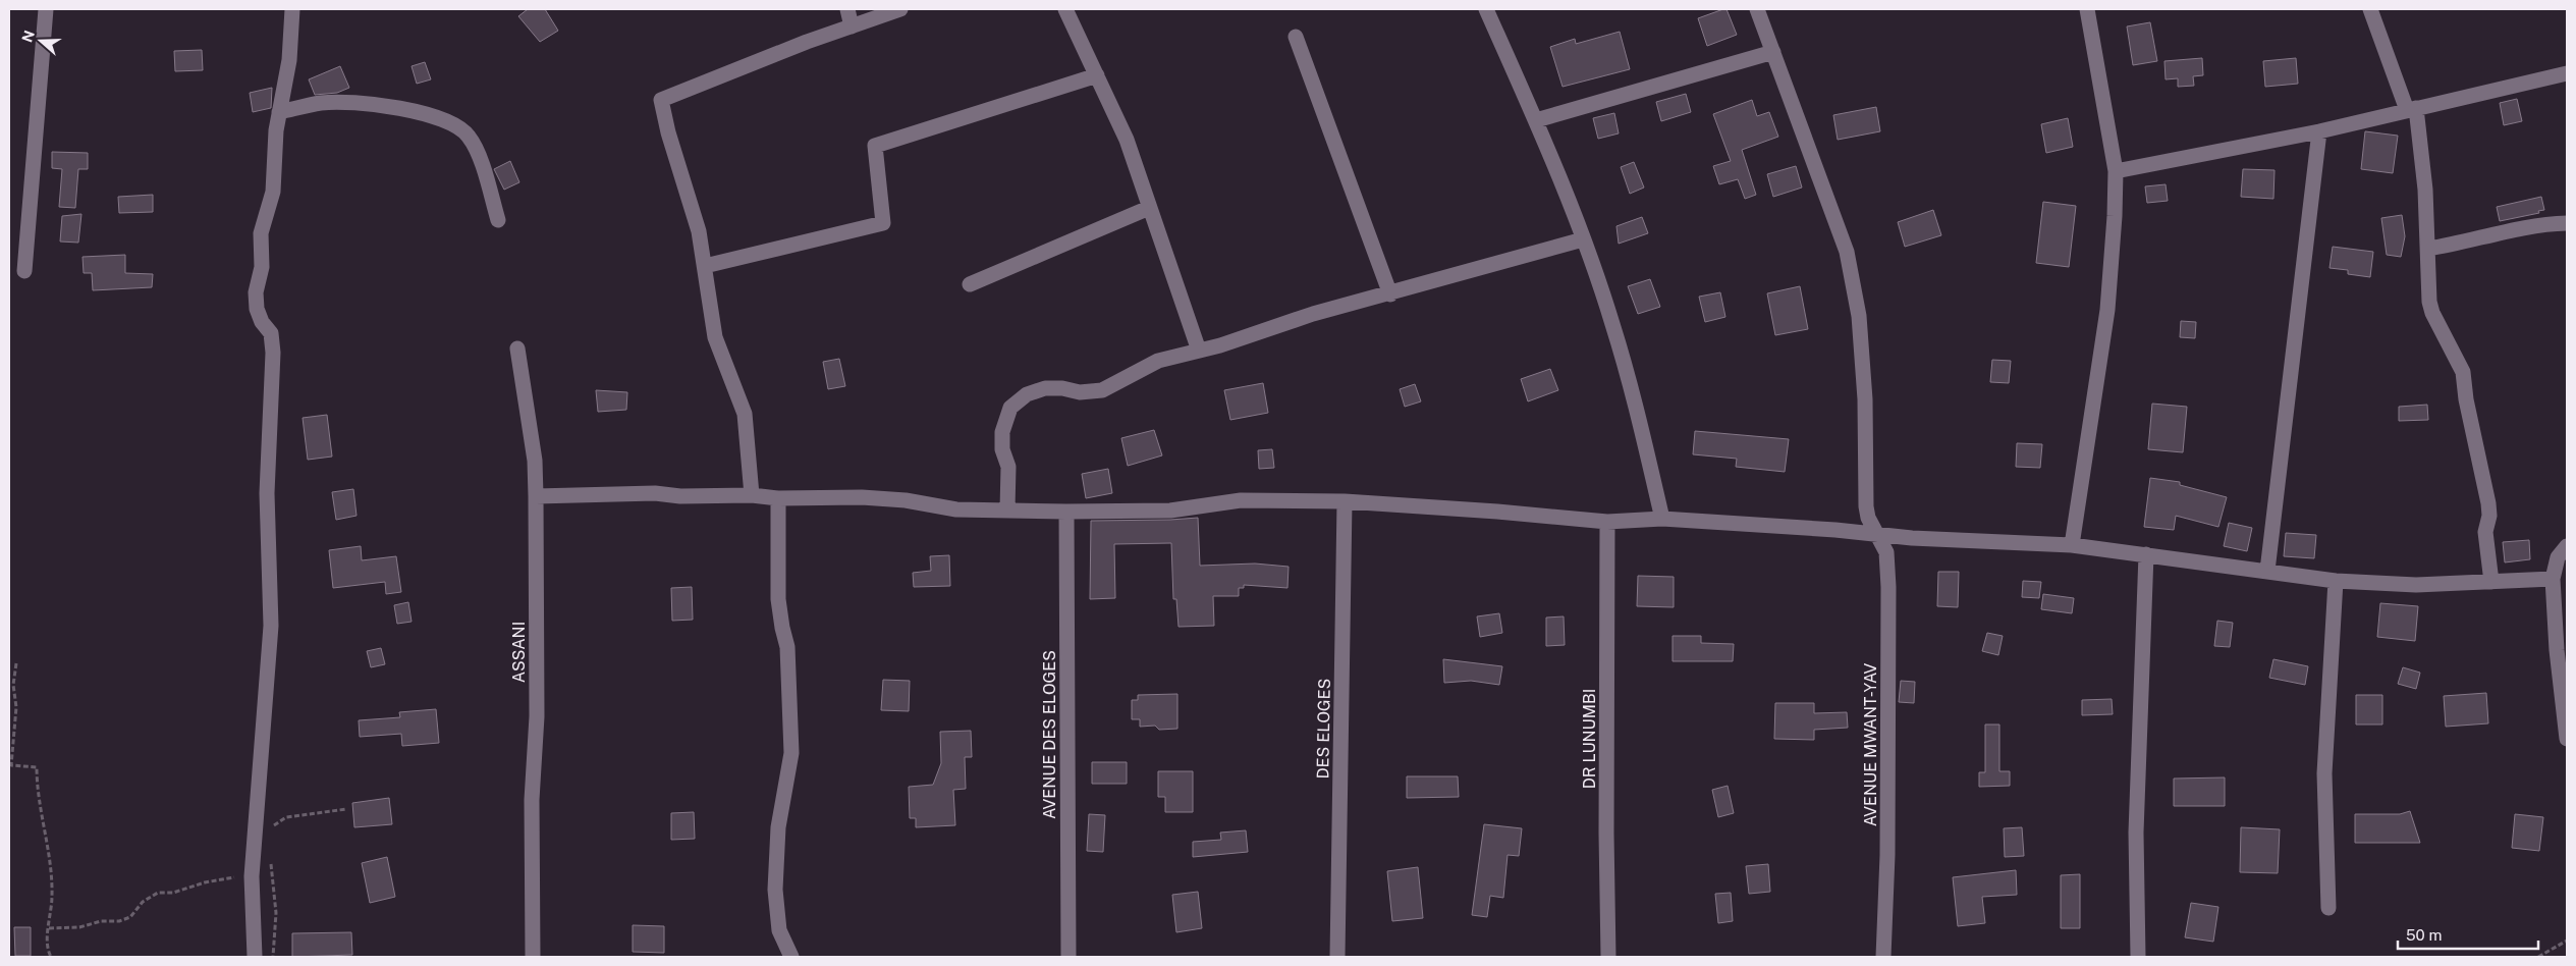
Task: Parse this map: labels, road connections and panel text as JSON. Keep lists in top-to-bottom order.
{
  "streets": {
    "street": [
      "ASSANI",
      "DES ELOGES",
      "AVENUE DES ELOGES",
      "DR LUNUMBI",
      "AVENUE MWANT-YAV"
    ]
  },
  "scale_bar": "50 m",
  "north": "left"
}
